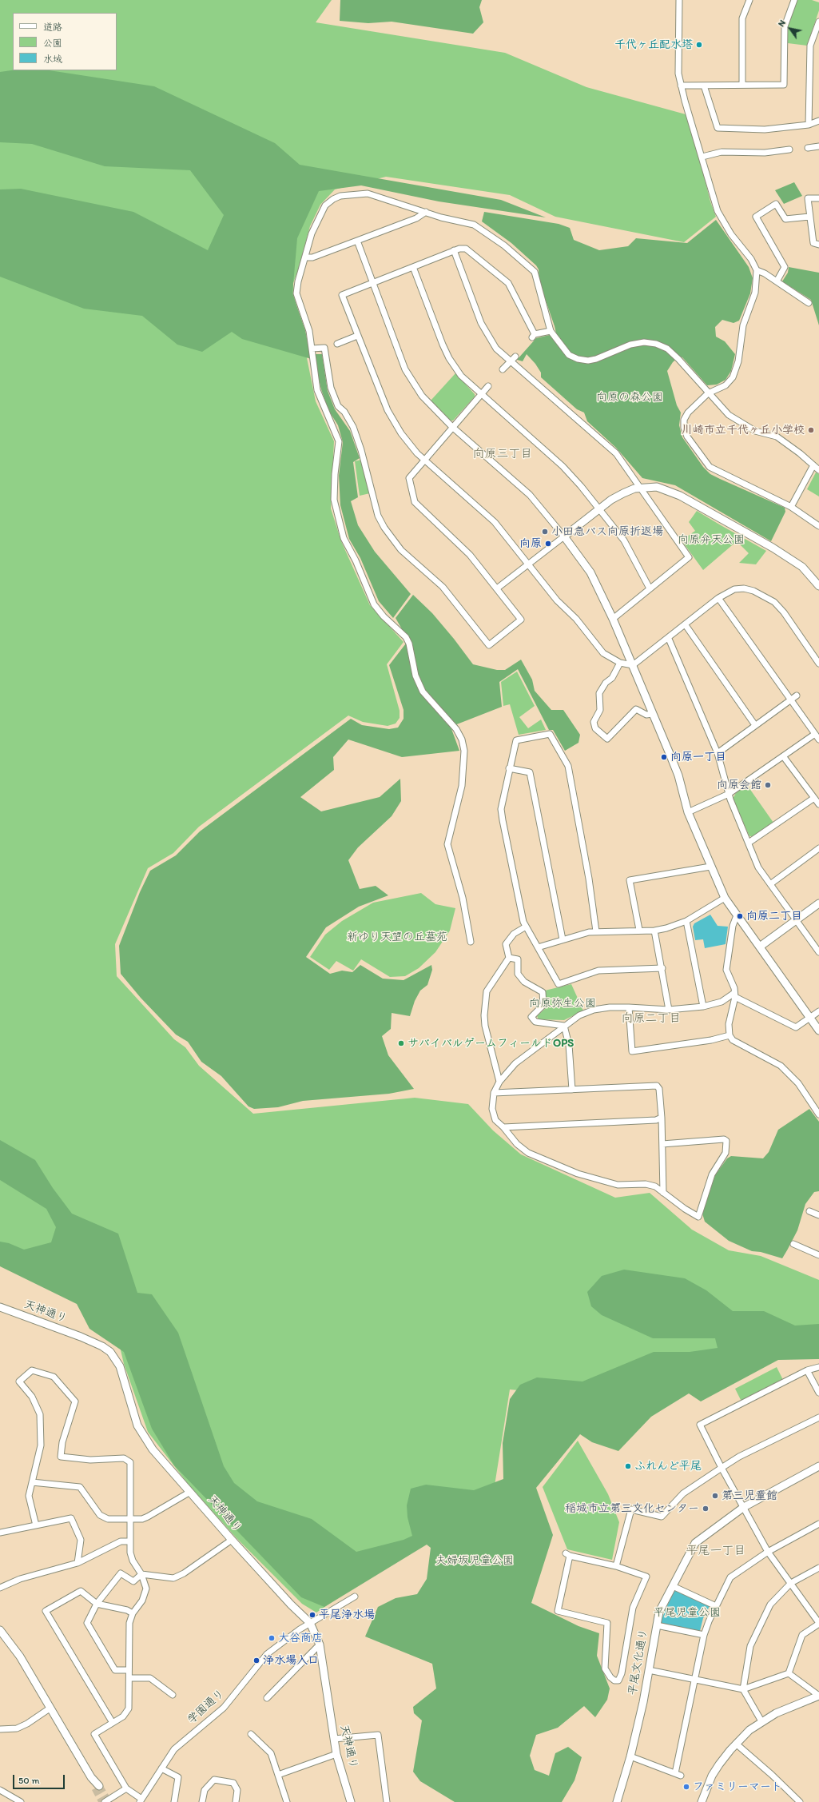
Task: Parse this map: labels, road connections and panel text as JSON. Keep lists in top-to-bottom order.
{
  "streets": {
    "street": ["天神通り", "平尾文化通り", "学園通り"]
  },
  "crossings": [
    ["天神通り", "学園通り"]
  ],
  "districts": ["向原三丁目", "向原二丁目", "平尾一丁目"],
  "parks": [
    "向原の森公園",
    "向原弁天公園",
    "新ゆり天望の丘墓苑",
    "向原弥生公園",
    "夫婦坂児童公園",
    "平尾児童公園"
  ],
  "places": [
    "千代ヶ丘配水塔",
    "川崎市立千代ヶ丘小学校",
    "小田急バス向原折返場",
    "向原",
    "向原一丁目",
    "向原会館",
    "向原二丁目",
    "サバイバルゲームフィールドOPS",
    "ふれんど平尾",
    "第三児童館",
    "稲城市立第三文化センター",
    "平尾浄水場",
    "大谷商店",
    "浄水場入口",
    "ファミリーマート"
  ],
  "legend": ["道路", "公園", "水域"],
  "scale_bar": "50 m",
  "north": "top left"
}
